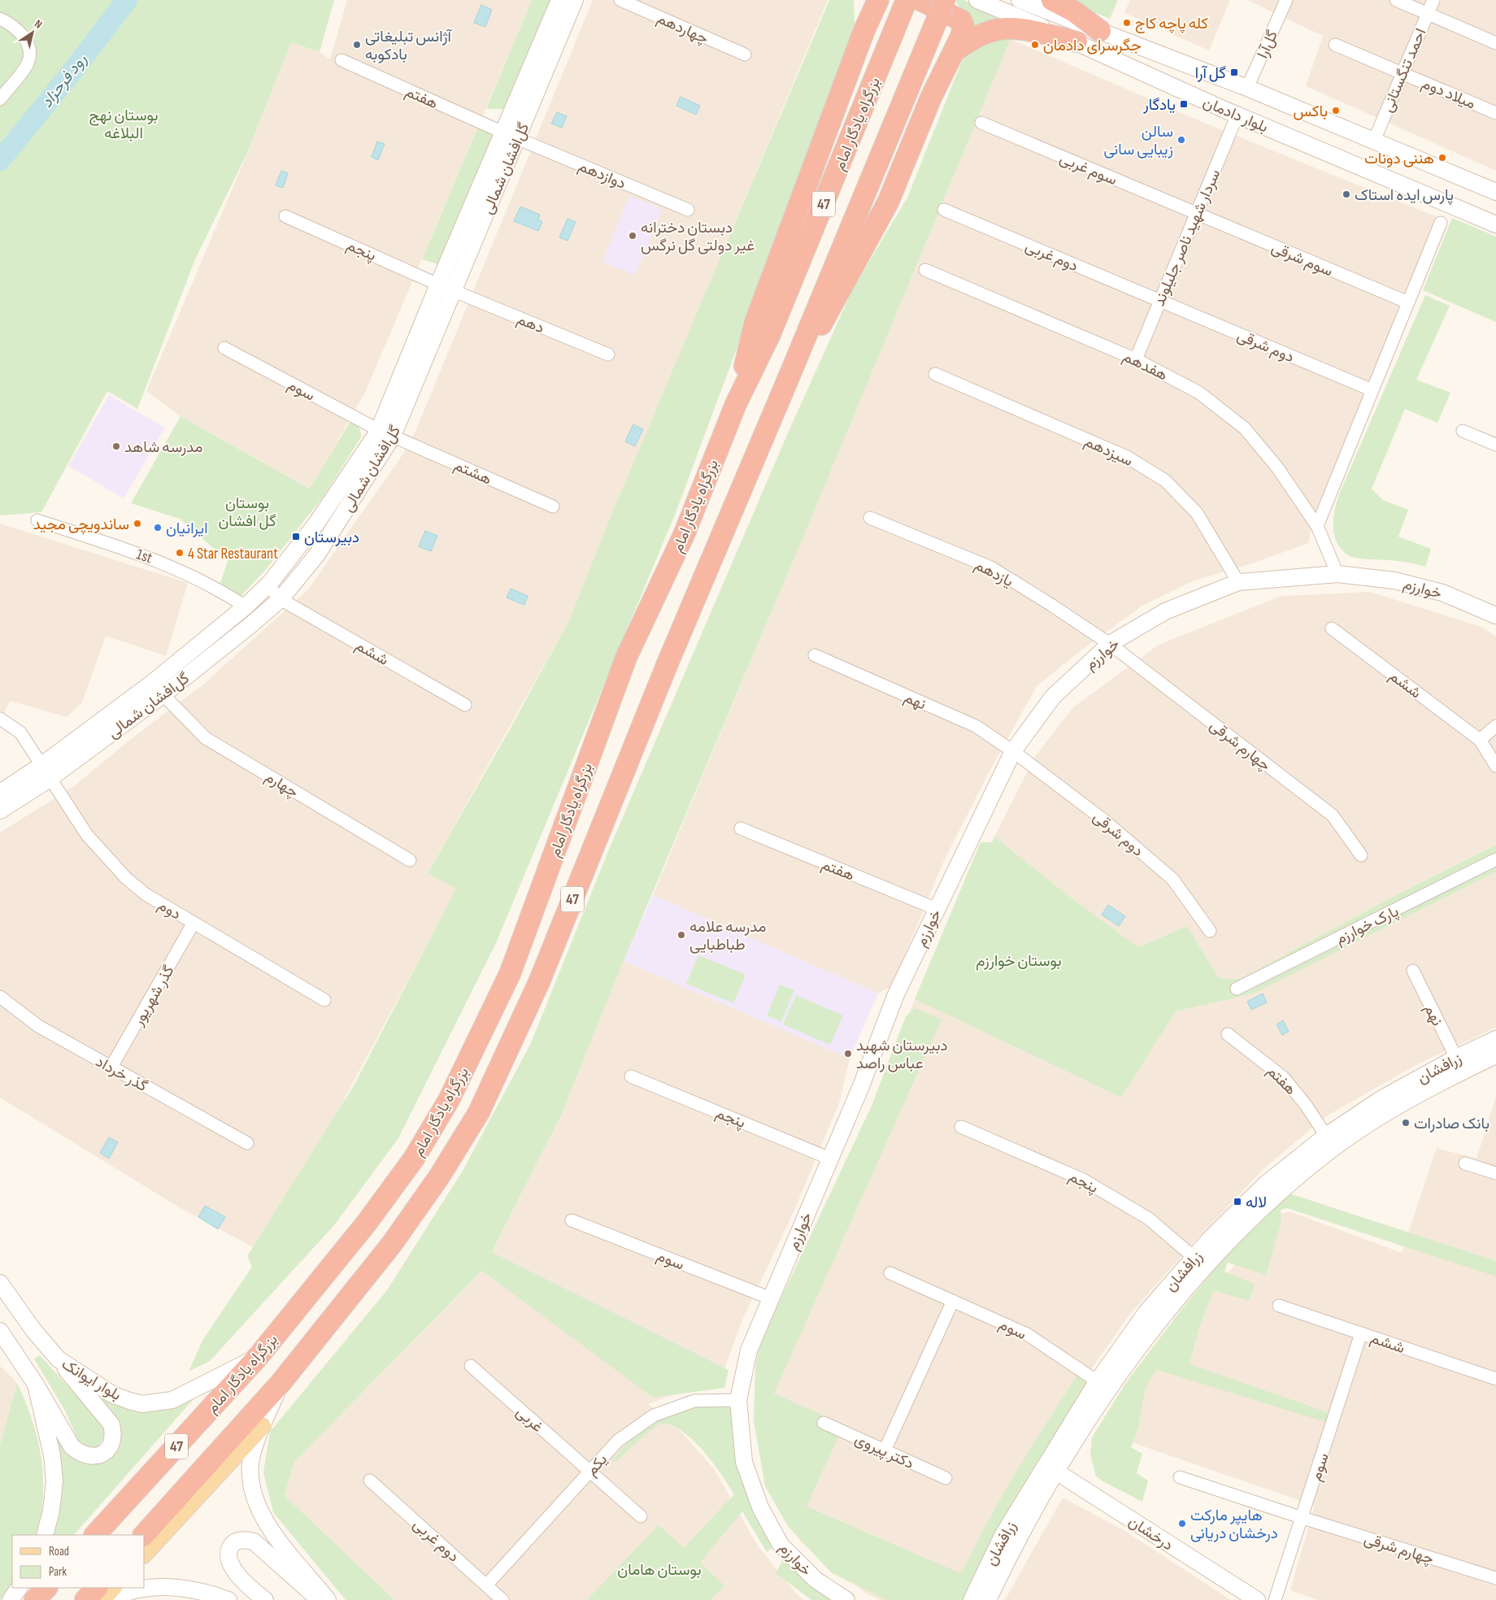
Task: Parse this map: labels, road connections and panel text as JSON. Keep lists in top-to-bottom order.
{
  "streets": {
    "highway": ["بزرگراه یادگار امام", "47"],
    "main road": [
      "بلوار دادمان",
      "گل‌افشان شمالی",
      "خوارزم",
      "زرافشان",
      "بلوار ایوانک",
      "درخشان"
    ],
    "street": [
      "چهاردهم",
      "گل‌آرا",
      "احمد تنگستانی",
      "میلاد دوم",
      "هفتم",
      "سوم غربی",
      "دوازدهم",
      "سردار شهید ناصر جلیلوند",
      "پنجم",
      "دوم غربی",
      "سوم شرقی",
      "دهم",
      "دوم شرقی",
      "هفدهم",
      "سوم",
      "سیزدهم",
      "هشتم",
      "1st",
      "یازدهم",
      "ششم",
      "نهم",
      "چهارم شرقی",
      "چهارم",
      "دوم",
      "پارک خوارزم",
      "گذر شهریور",
      "گذر خرداد",
      "غربی",
      "دکتر پیروی",
      "یکم"
    ]
  },
  "crossings": [
    ["گل‌آرا", "بلوار دادمان"],
    ["احمد تنگستانی", "میلاد دوم"],
    ["احمد تنگستانی", "بلوار دادمان"],
    ["هفتم", "گل‌افشان شمالی"],
    ["هفتم", "دوازدهم"],
    ["هفتم", "خوارزم"],
    ["هفتم", "زرافشان"],
    ["بلوار دادمان", "سردار شهید ناصر جلیلوند"],
    ["بزرگراه یادگار امام", "بلوار ایوانک"],
    ["گل‌افشان شمالی", "دوازدهم"],
    ["گل‌افشان شمالی", "پنجم"],
    ["گل‌افشان شمالی", "دهم"],
    ["گل‌افشان شمالی", "سوم"],
    ["گل‌افشان شمالی", "هشتم"],
    ["گل‌افشان شمالی", "1st"],
    ["گل‌افشان شمالی", "ششم"],
    ["گل‌افشان شمالی", "چهارم"],
    ["گل‌افشان شمالی", "دوم"],
    ["سوم غربی", "سردار شهید ناصر جلیلوند"],
    ["سوم غربی", "سوم شرقی"],
    ["سردار شهید ناصر جلیلوند", "دوم غربی"],
    ["سردار شهید ناصر جلیلوند", "سوم شرقی"],
    ["سردار شهید ناصر جلیلوند", "دوم شرقی"],
    ["سردار شهید ناصر جلیلوند", "هفدهم"],
    ["پنجم", "دهم"],
    ["پنجم", "خوارزم"],
    ["پنجم", "زرافشان"],
    ["دوم غربی", "دوم شرقی"],
    ["دوم غربی", "یکم"],
    ["دوم شرقی", "خوارزم"],
    ["دوم شرقی", "نهم"],
    ["هفدهم", "خوارزم"],
    ["سوم", "هشتم"],
    ["سوم", "خوارزم"],
    ["سوم", "ششم"],
    ["سوم", "چهارم شرقی"],
    ["سوم", "زرافشان"],
    ["سیزدهم", "خوارزم"],
    ["یازدهم", "خوارزم"],
    ["یازدهم", "چهارم شرقی"],
    ["خوارزم", "نهم"],
    ["خوارزم", "چهارم شرقی"],
    ["خوارزم", "یکم"],
    ["نهم", "زرافشان"],
    ["دوم", "گذر شهریور"],
    ["گذر شهریور", "گذر خرداد"],
    ["زرافشان", "درخشان"],
    ["غربی", "یکم"]
  ],
  "water": ["رود فرحزاد"],
  "parks": [
    "بوستان نهج البلاغه",
    "بوستان گل افشان",
    "بوستان خوارزم",
    "بوستان هامان"
  ],
  "places": {
    "other": [
      "کله پاچه کاج",
      "آژانس تبلیغاتی بادکوبه",
      "جگرسرای دادمان",
      "باکس",
      "سالن زیبایی سانی",
      "هننی دونات",
      "پارس ایده استاک",
      "دبستان دخترانه غیر دولتی گل نرگس",
      "مدرسه شاهد",
      "ساندویچی مجید",
      "ایرانیان",
      "4 Star Restaurant",
      "مدرسه علامه طباطبایی",
      "دبیرستان شهید عباس راصد",
      "بانک صادرات",
      "هایپر مارکت درخشان دریانی"
    ],
    "transit": [
      "گل آرا",
      "یادگار",
      "دبیرستان",
      "لاله"
    ]
  },
  "legend": ["Road", "Park"],
  "north": "top right"
}
